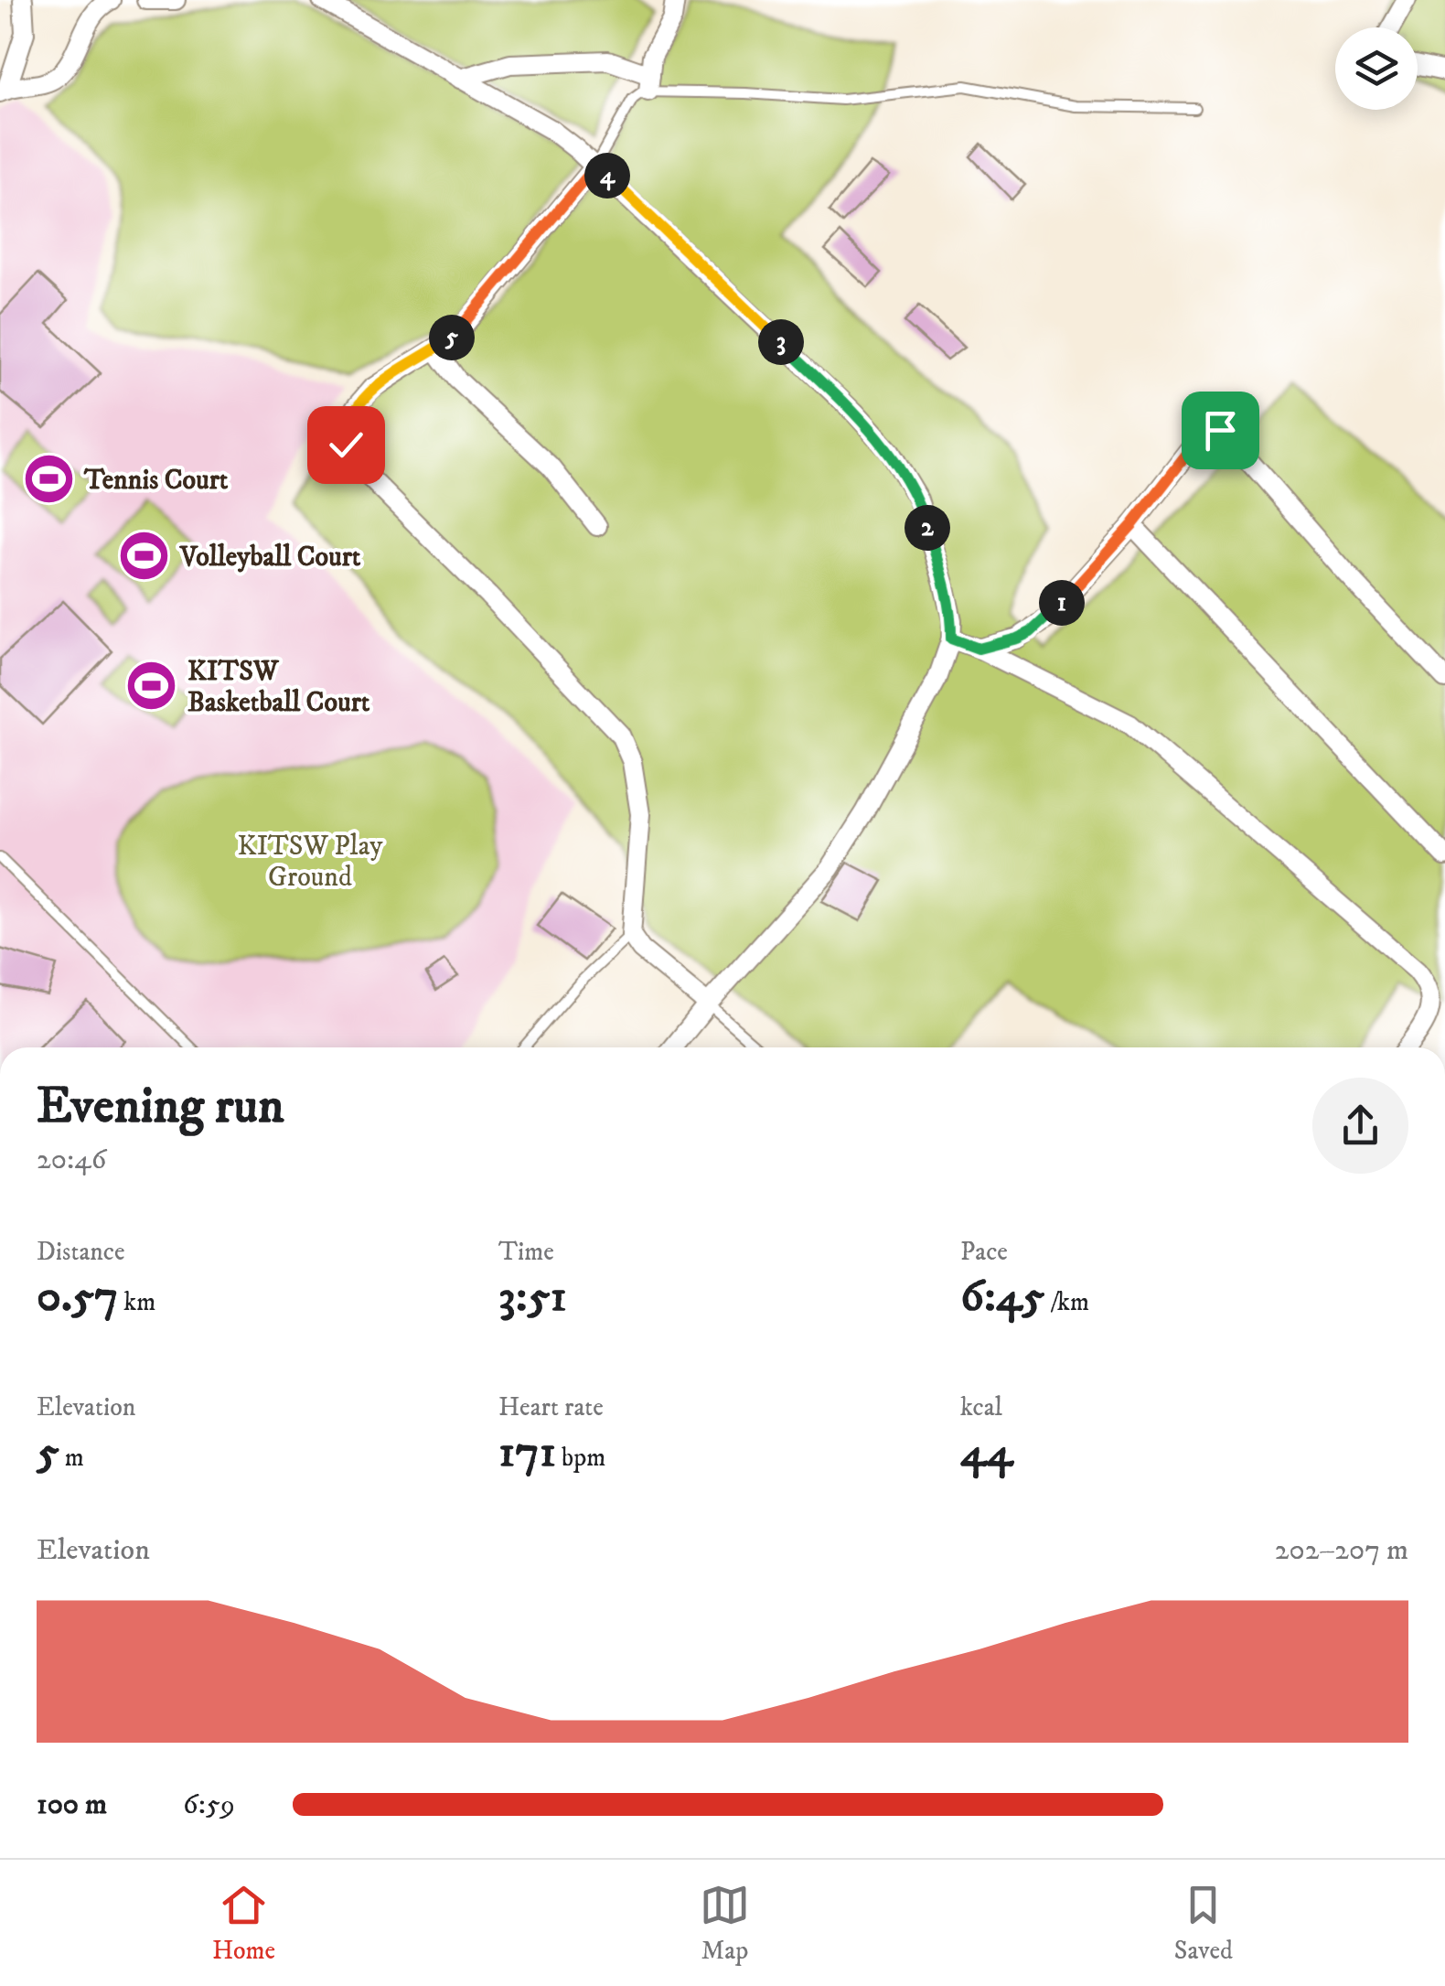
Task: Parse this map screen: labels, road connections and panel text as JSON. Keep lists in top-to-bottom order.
{
  "parks": ["KITSW Play Ground"],
  "places": {
    "sports": ["Tennis Court", "Volleyball Court", "KITSW Basketball Court"]
  },
  "page": {
    "pins": [
      "4",
      "5",
      "3",
      "2",
      "1"
    ],
    "heading": ["Evening run", "20:46"],
    "stats": [
      ["Distance", "0.57 km"],
      ["Time", "3:51"],
      ["Pace", "6:45 /km"],
      ["Elevation", "5 m"],
      ["Heart rate", "171 bpm"],
      ["kcal", "44"]
    ],
    "chart": ["Elevation", "202–207 m"],
    "list": [
      {
        "name": "100 m",
        "note": "6:59"
      }
    ],
    "tabs": ["Home", "Map", "Saved"]
  }
}
